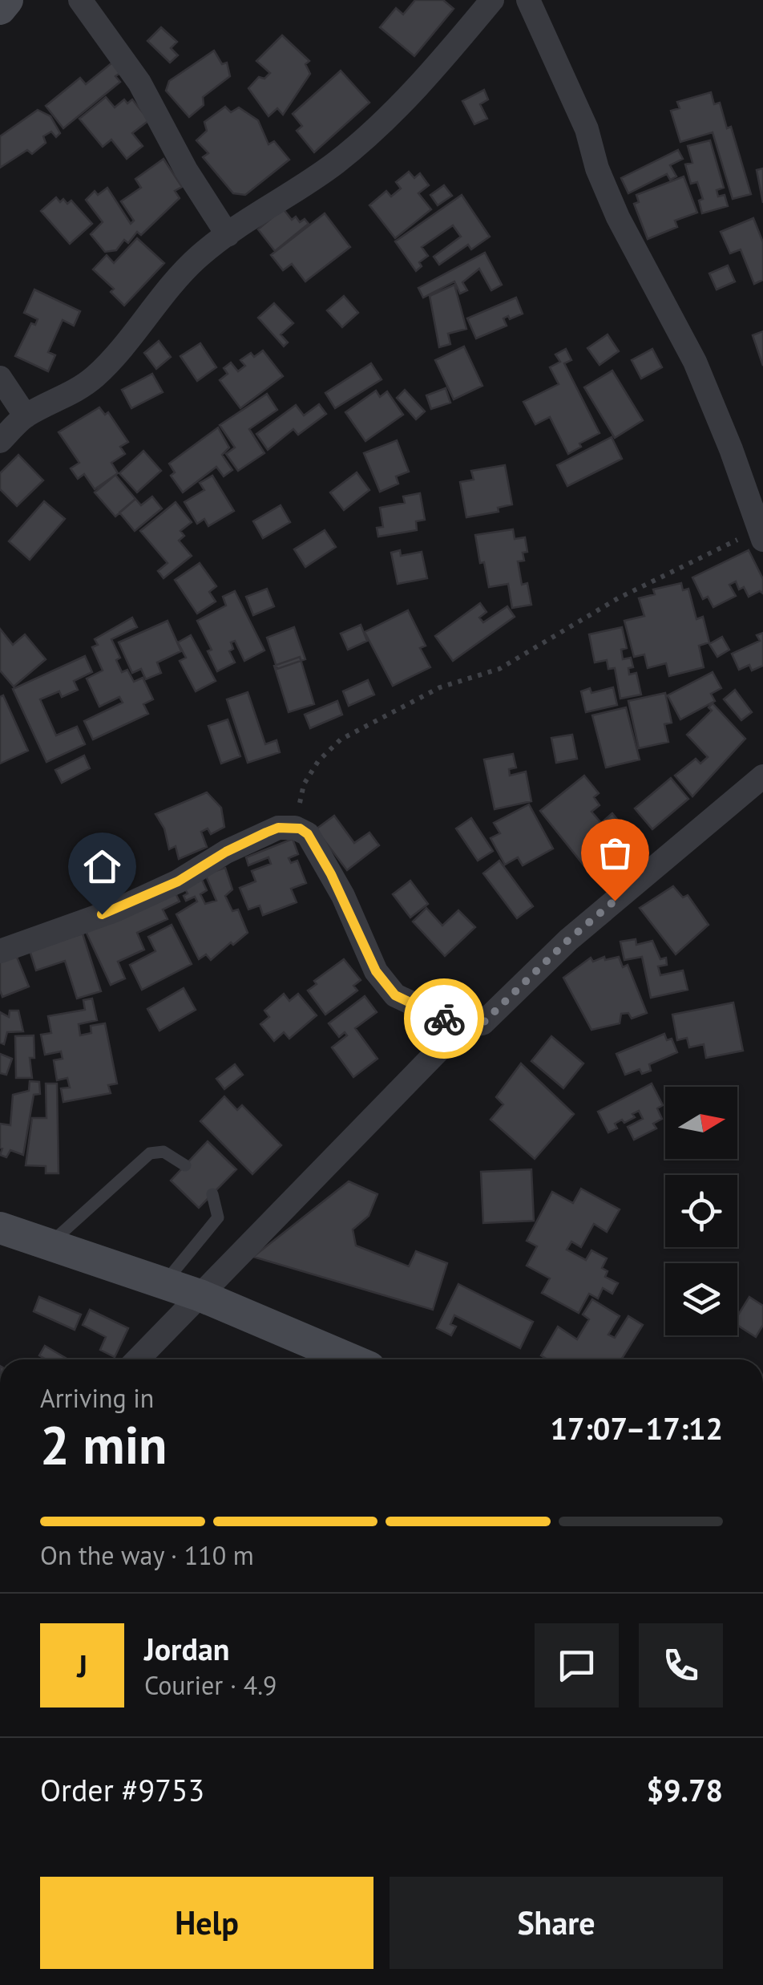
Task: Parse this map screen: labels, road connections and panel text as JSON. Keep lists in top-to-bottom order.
{
  "north": "right",
  "page": {
    "heading": ["2 min", "Arriving in", "17:07–17:12"],
    "panel": [
      "Jordan",
      "Courier · 4.9",
      "Order #9753",
      "$9.78"
    ],
    "bar": "On the way · 110 m",
    "round": "J",
    "buttons": ["Help", "Share"]
  }
}
